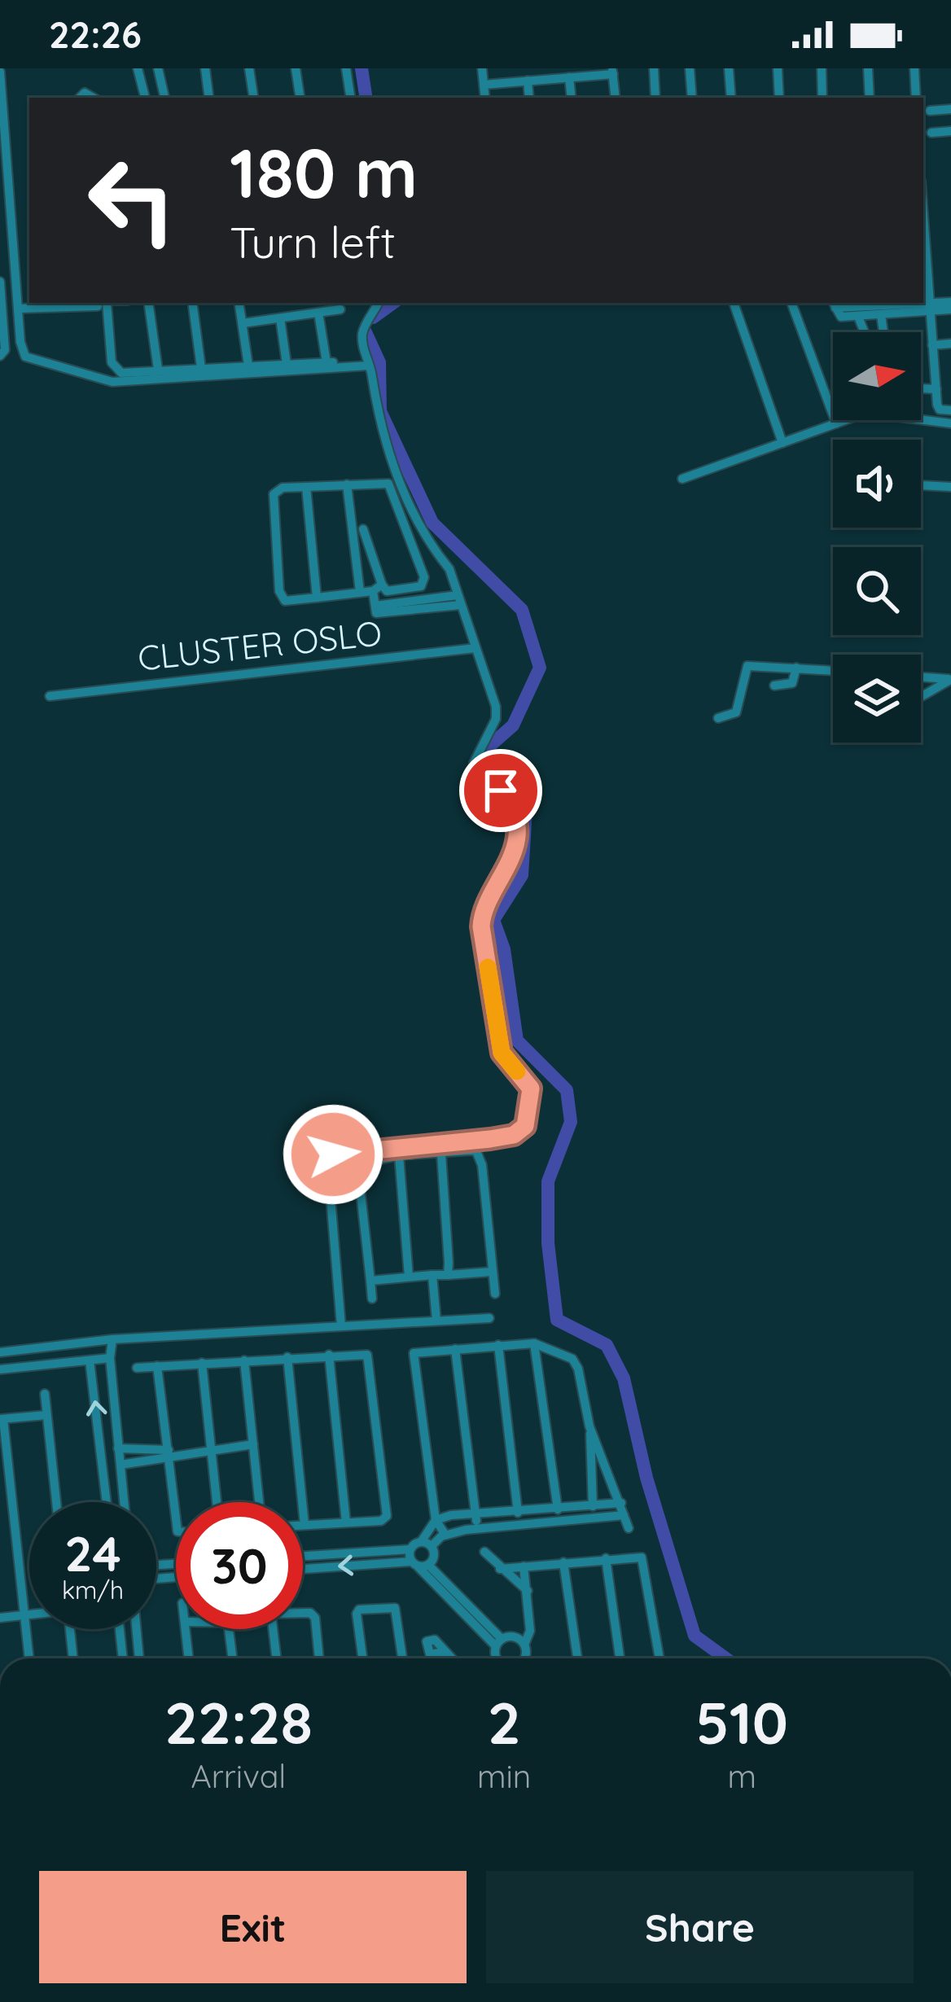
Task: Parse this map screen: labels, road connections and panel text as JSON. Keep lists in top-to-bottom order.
{
  "streets": {
    "street": ["CLUSTER OSLO"]
  },
  "north": "right",
  "page": {
    "status": "22:26",
    "turn": ["180 m", "Turn left"],
    "speed": "24 km/h",
    "limit": "30",
    "eta": [
      "22:28",
      "Arrival",
      "2",
      "min",
      "510",
      "m"
    ],
    "buttons": ["Exit", "Share"]
  }
}
